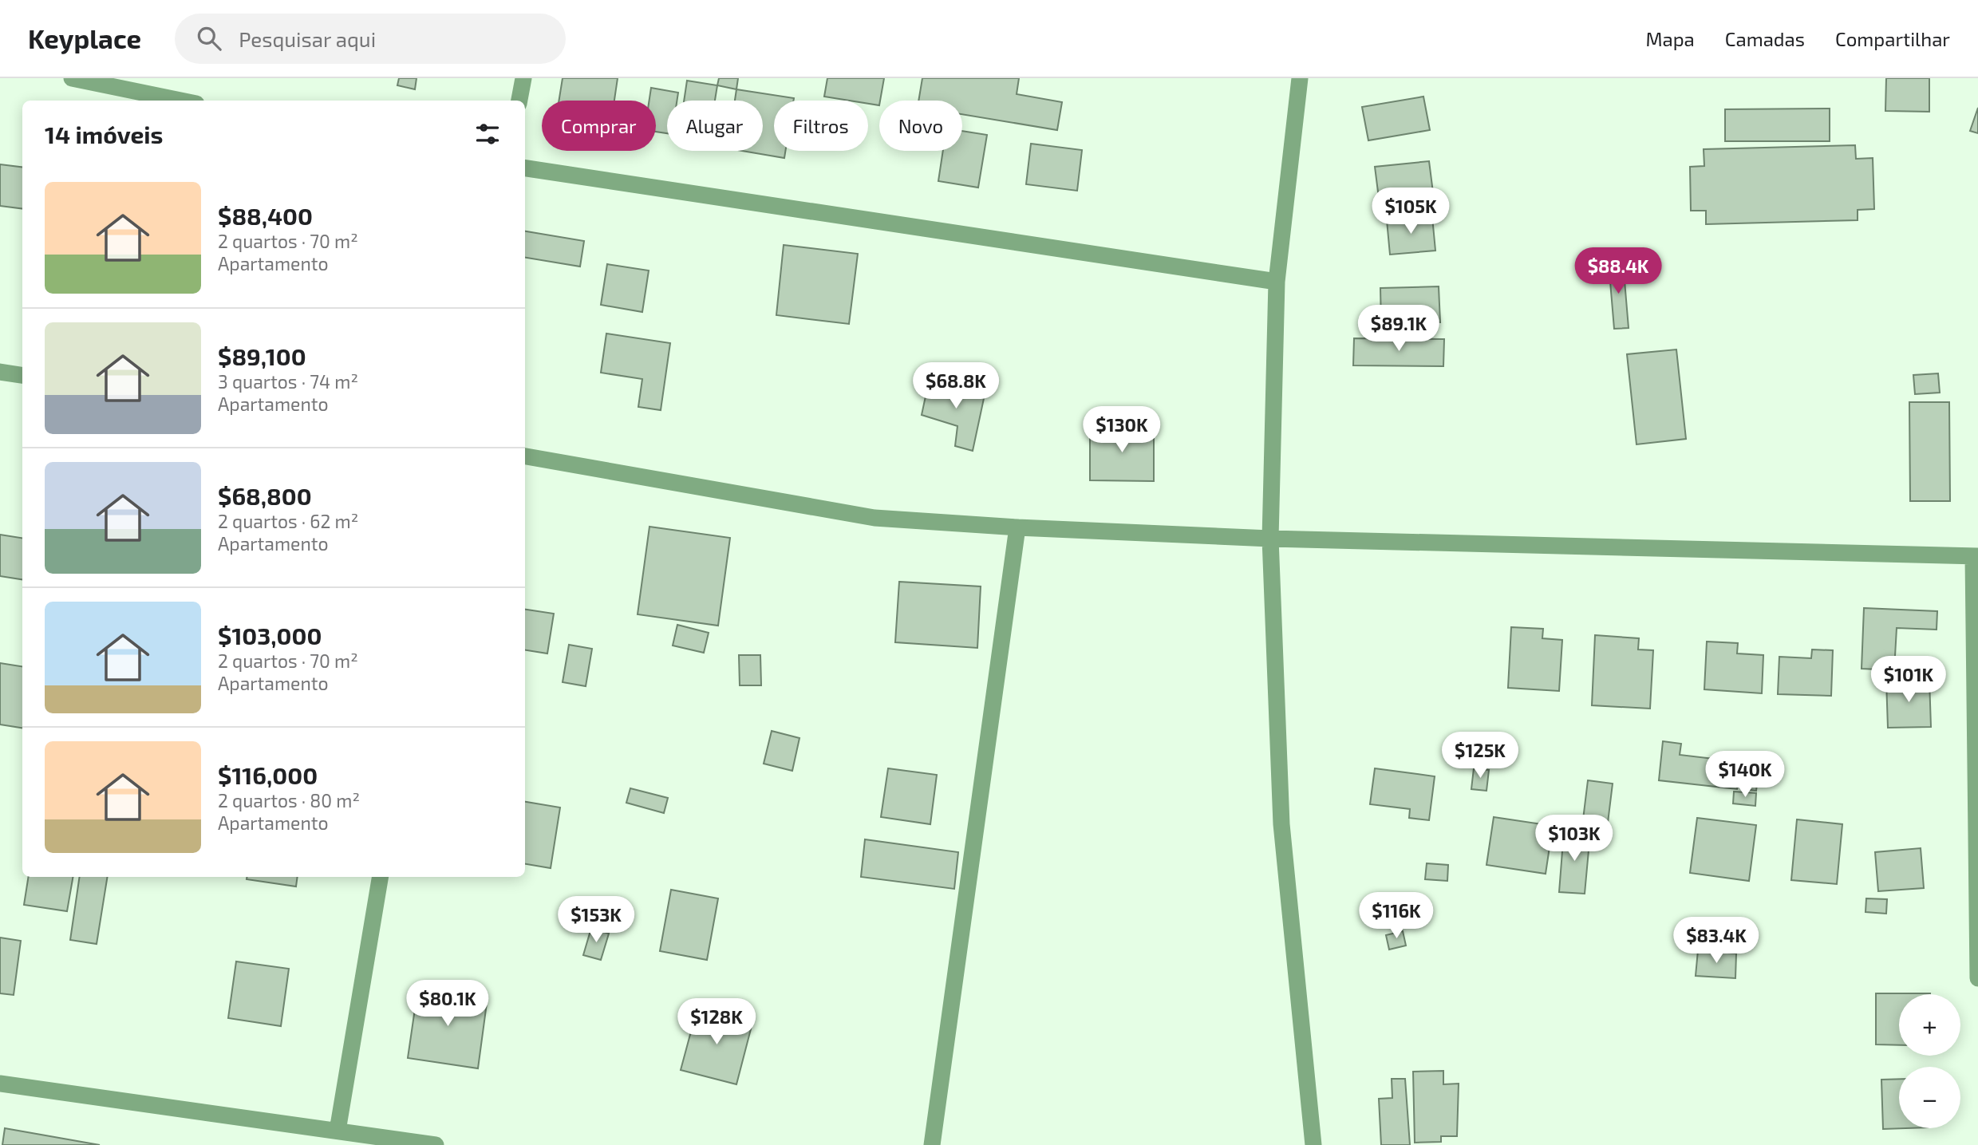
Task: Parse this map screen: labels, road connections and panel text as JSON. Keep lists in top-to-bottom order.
{
  "page": {
    "header": "Keyplace",
    "search": "Pesquisar aqui",
    "nav": ["Mapa", "Camadas", "Compartilhar"],
    "chip": [
      "Comprar",
      "Alugar",
      "Filtros",
      "Novo"
    ],
    "heading": "14 imóveis",
    "list": [
      {
        "name": "$88,400",
        "note": "2 quartos · 70 m² · Apartamento"
      },
      {
        "name": "$89,100",
        "note": "3 quartos · 74 m² · Apartamento"
      },
      {
        "name": "$68,800",
        "note": "2 quartos · 62 m² · Apartamento"
      },
      {
        "name": "$103,000",
        "note": "2 quartos · 70 m² · Apartamento"
      },
      {
        "name": "$116,000",
        "note": "2 quartos · 80 m² · Apartamento"
      }
    ],
    "price": [
      "$105K",
      "$88.4K",
      "$89.1K",
      "$68.8K",
      "$130K",
      "$101K",
      "$125K",
      "$140K",
      "$103K",
      "$116K",
      "$153K",
      "$83.4K",
      "$80.1K",
      "$128K"
    ],
    "map_buttons": ["+", "−"]
  }
}
